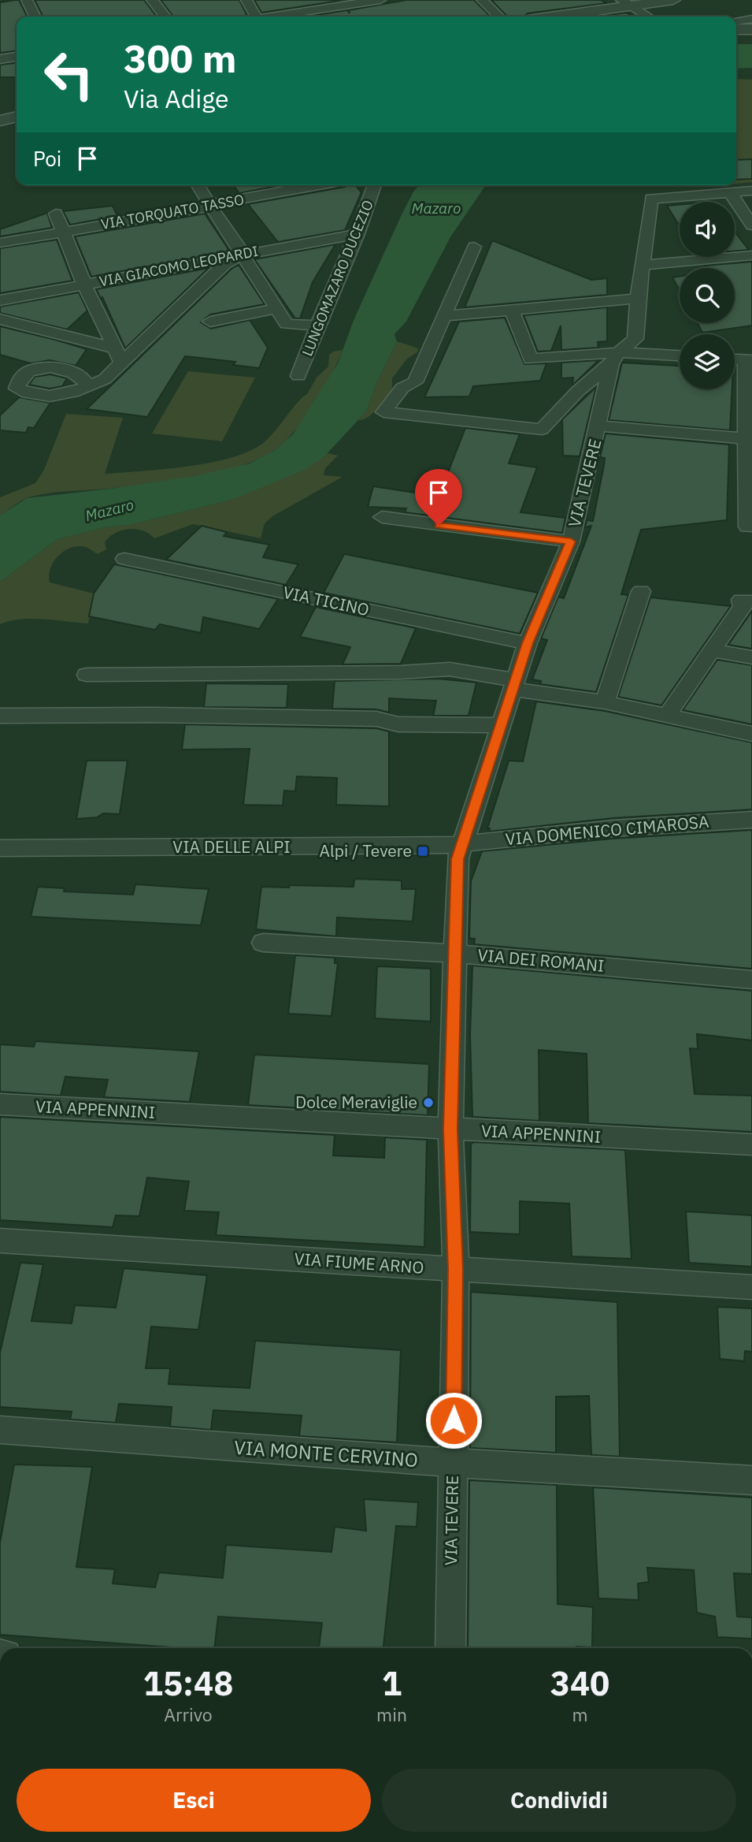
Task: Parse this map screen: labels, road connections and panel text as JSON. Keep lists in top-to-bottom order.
{
  "streets": {
    "street": [
      "VIA TORQUATO TASSO",
      "VIA GIACOMO LEOPARDI",
      "LUNGOMAZARO DUCEZIO",
      "VIA TEVERE",
      "VIA TICINO",
      "VIA DOMENICO CIMAROSA",
      "VIA DELLE ALPI",
      "VIA DEI ROMANI",
      "VIA APPENNINI",
      "VIA FIUME ARNO",
      "VIA MONTE CERVINO"
    ]
  },
  "crossings": [
    ["VIA GIACOMO LEOPARDI", "LUNGOMAZARO DUCEZIO"],
    ["VIA TEVERE", "VIA TICINO"],
    ["VIA TEVERE", "VIA DOMENICO CIMAROSA"],
    ["VIA TEVERE", "VIA DELLE ALPI"],
    ["VIA TEVERE", "VIA DEI ROMANI"],
    ["VIA TEVERE", "VIA APPENNINI"],
    ["VIA TEVERE", "VIA FIUME ARNO"],
    ["VIA TEVERE", "VIA MONTE CERVINO"],
    ["VIA DOMENICO CIMAROSA", "VIA DELLE ALPI"]
  ],
  "water": ["Mazaro"],
  "places": {
    "transit": ["Alpi / Tevere"],
    "other": ["Dolce Meraviglie"]
  },
  "page": {
    "turn": ["300 m", "Via Adige"],
    "then": "Poi",
    "eta": [
      "15:48",
      "Arrivo",
      "1",
      "min",
      "340",
      "m"
    ],
    "buttons": ["Esci", "Condividi"]
  }
}
